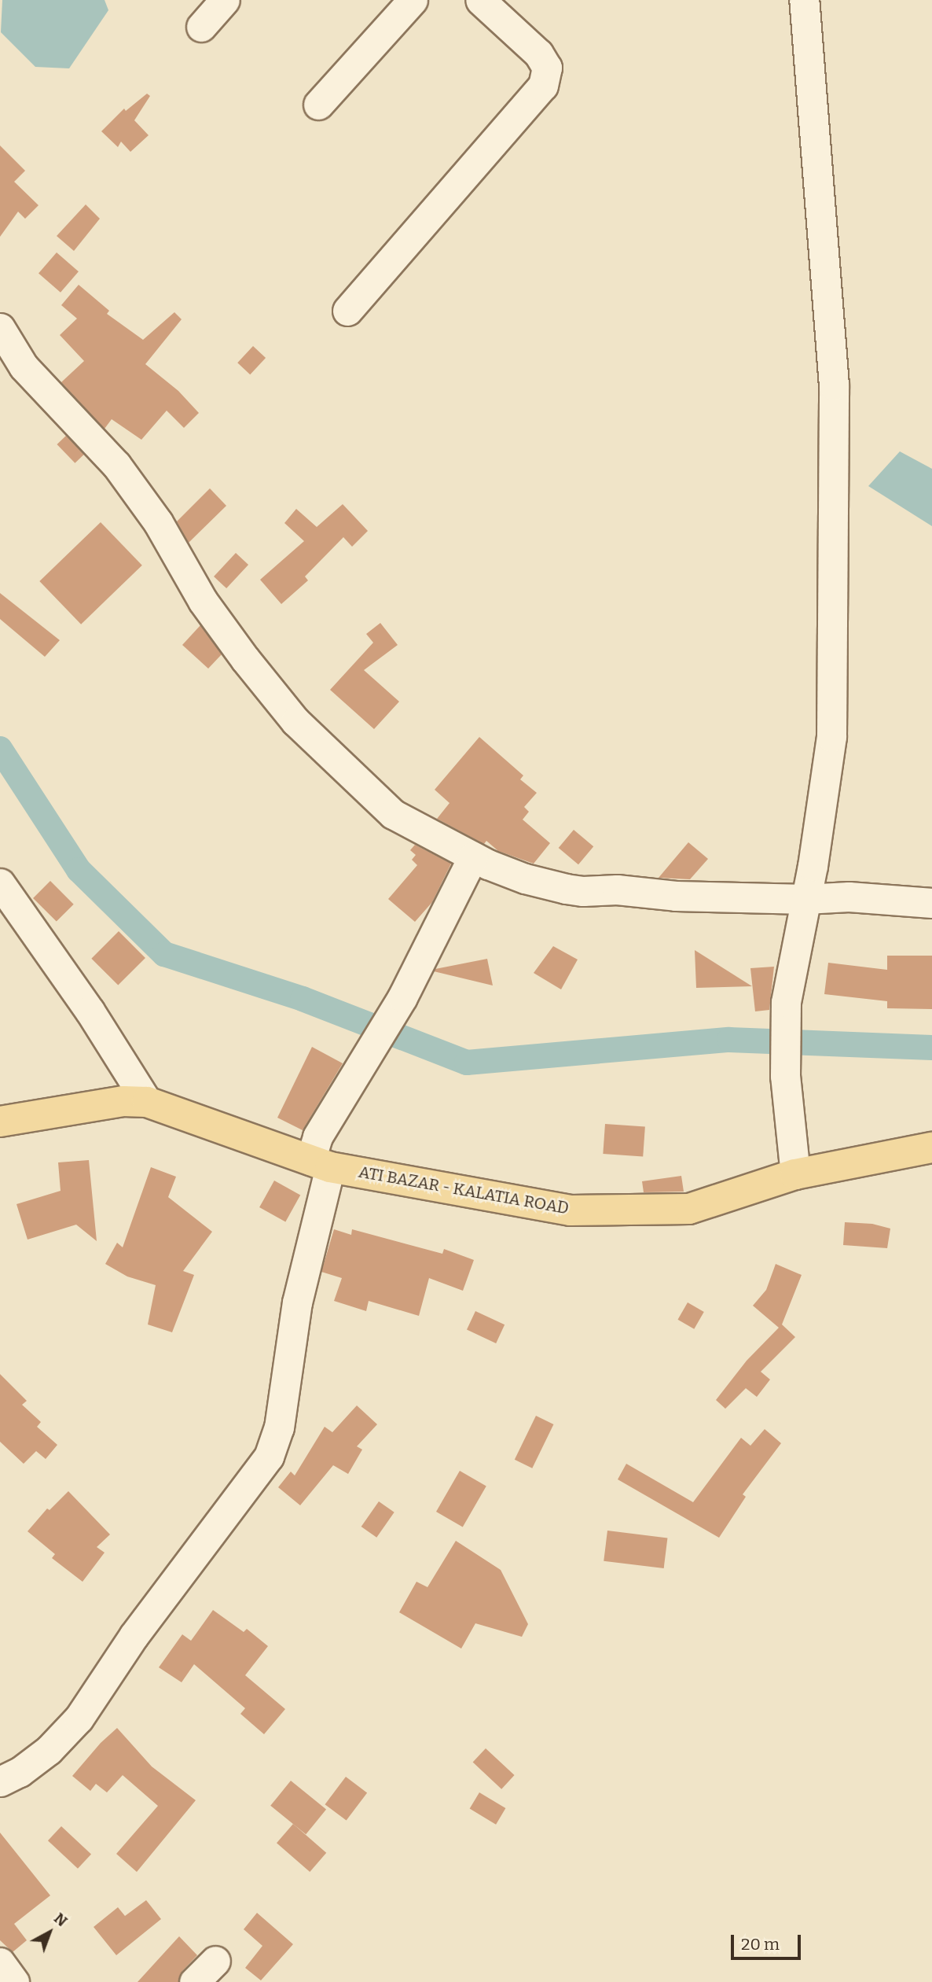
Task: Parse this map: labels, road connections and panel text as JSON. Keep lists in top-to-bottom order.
{
  "streets": {
    "main road": ["ATI BAZAR - KALATIA ROAD"]
  },
  "scale_bar": "20 m",
  "north": "top right"
}
